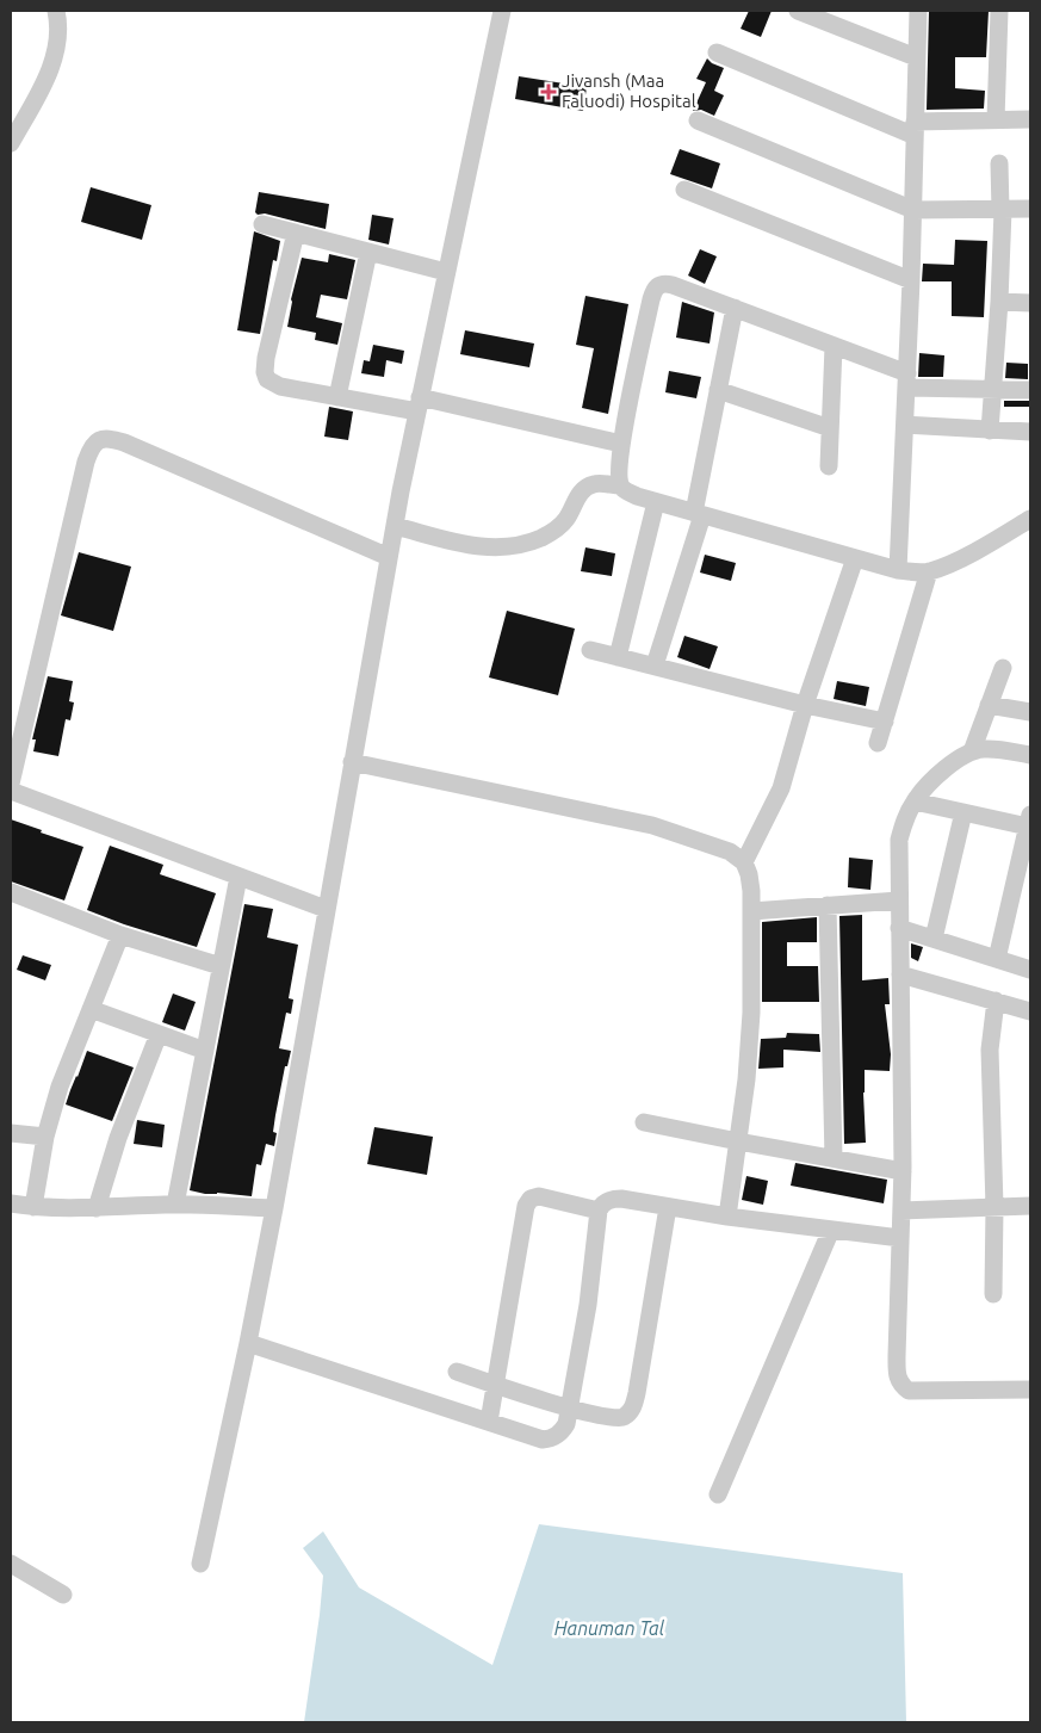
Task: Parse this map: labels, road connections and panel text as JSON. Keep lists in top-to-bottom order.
{
  "water": ["Hanuman Tal"],
  "places": {
    "health": ["Jivansh (Maa Faluodi) Hospital"]
  }
}
